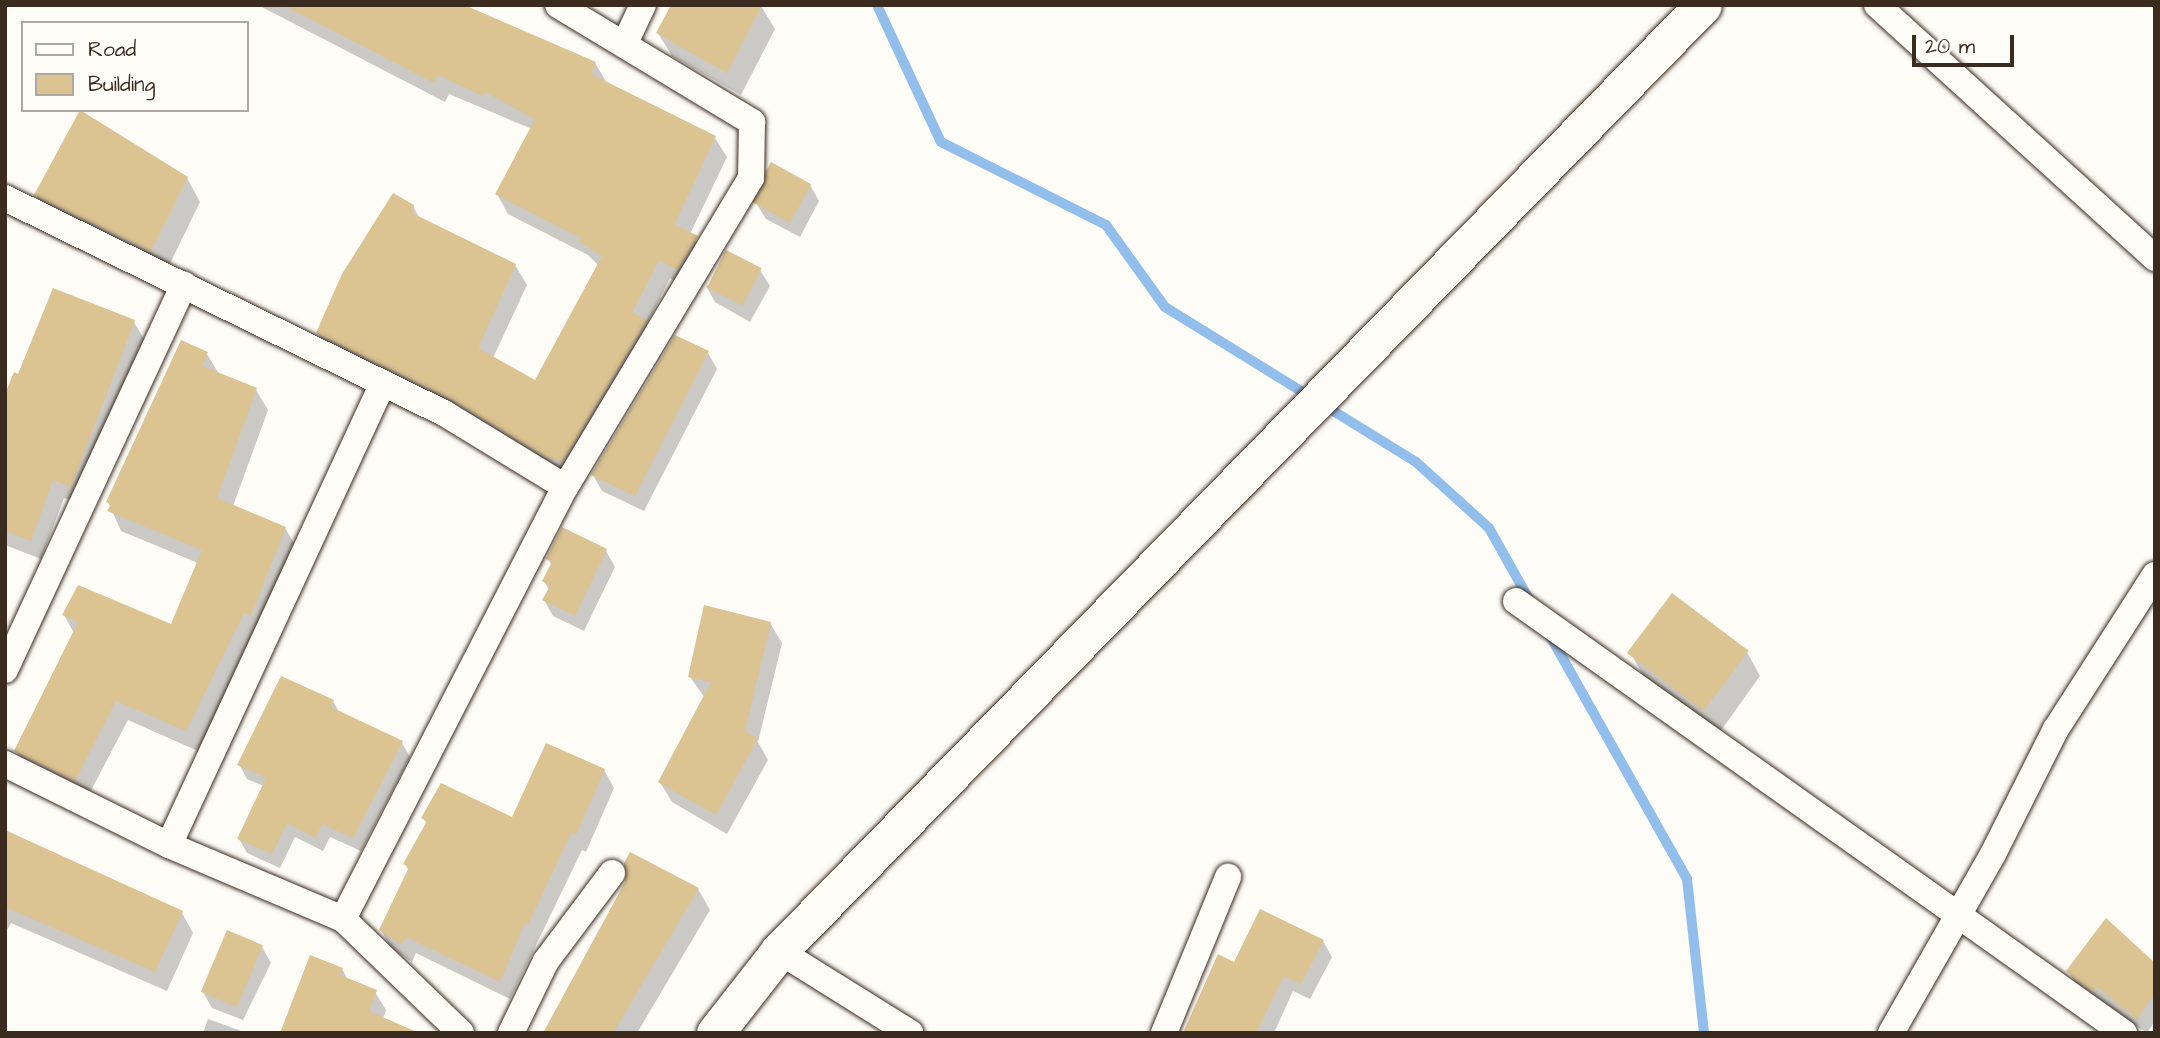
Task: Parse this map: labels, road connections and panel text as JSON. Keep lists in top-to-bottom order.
{
  "legend": ["Road", "Building"],
  "scale_bar": "20 m"
}
